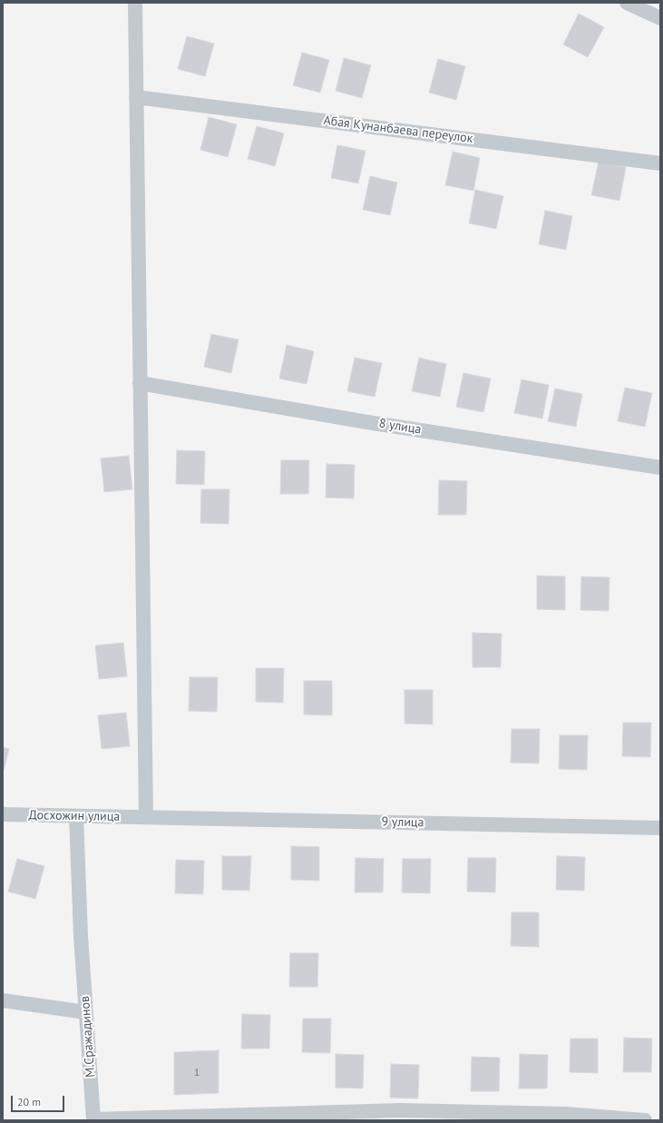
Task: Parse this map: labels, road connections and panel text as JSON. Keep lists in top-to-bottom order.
{
  "streets": {
    "street": [
      "Абая Кунанбаева переулок",
      "8 улица",
      "Досхожин улица",
      "9 улица",
      "М.Сражадинов"
    ]
  },
  "crossings": [
    ["Досхожин улица", "9 улица"],
    ["Досхожин улица", "М.Сражадинов"]
  ],
  "house_numbers": ["1"],
  "scale_bar": "20 m"
}
